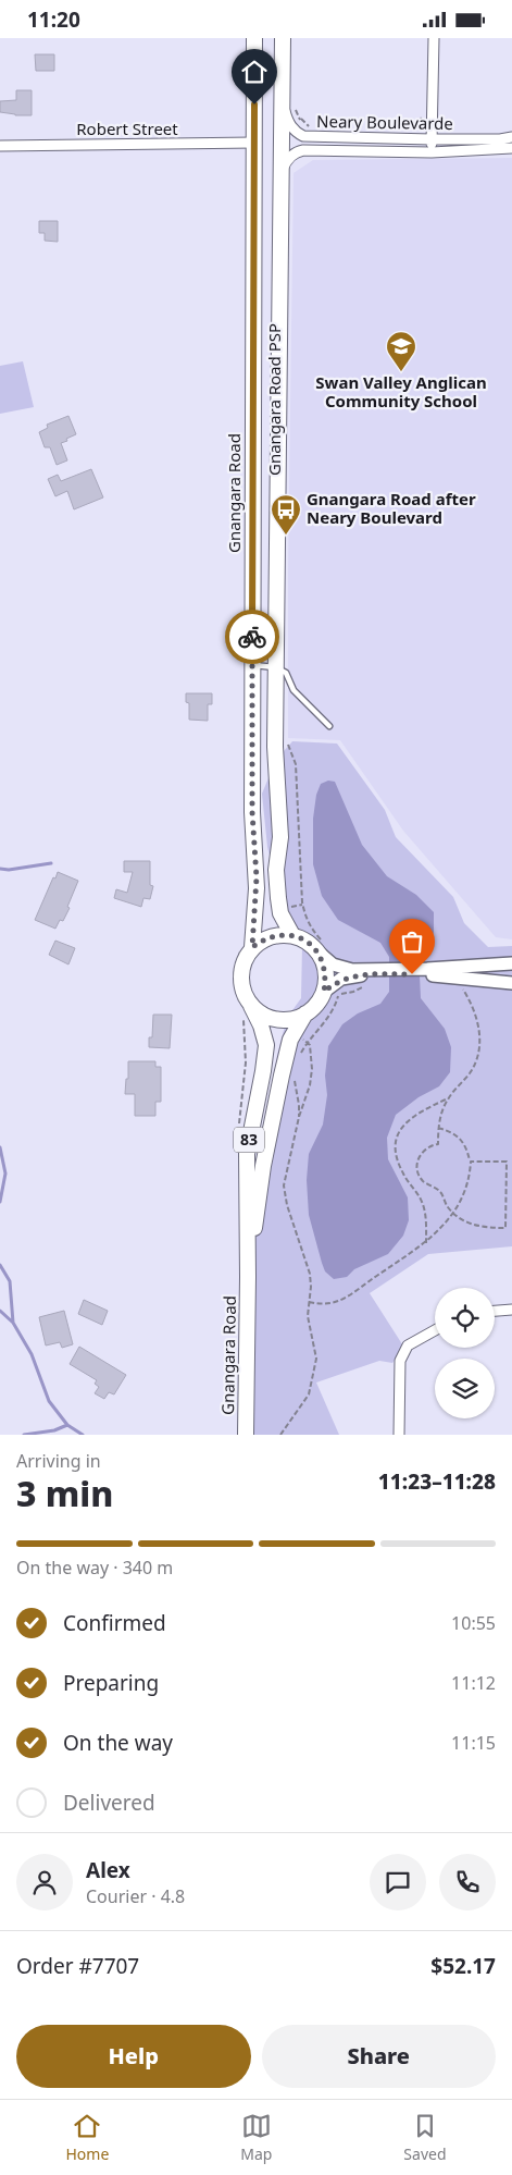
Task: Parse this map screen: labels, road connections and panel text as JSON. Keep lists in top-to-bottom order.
{
  "streets": {
    "main road": ["Gnangara Road", "83"],
    "street": ["Neary Boulevarde", "Robert Street"]
  },
  "crossings": [
    ["Robert Street", "Gnangara Road"],
    ["Gnangara Road", "83"]
  ],
  "places": {
    "school or university": ["Swan Valley Anglican Community School"],
    "bus stop": ["Gnangara Road after Neary Boulevard"]
  },
  "page": {
    "status": "11:20",
    "heading": ["3 min", "Arriving in", "11:23–11:28"],
    "panel": [
      "Alex",
      "Courier · 4.8",
      "Order #7707",
      "$52.17"
    ],
    "bar": "On the way · 340 m",
    "list": [
      ["Confirmed", "10:55"],
      ["Preparing", "11:12"],
      ["On the way", "11:15"],
      "Delivered"
    ],
    "buttons": ["Help", "Share"],
    "tabs": ["Home", "Map", "Saved"]
  }
}
